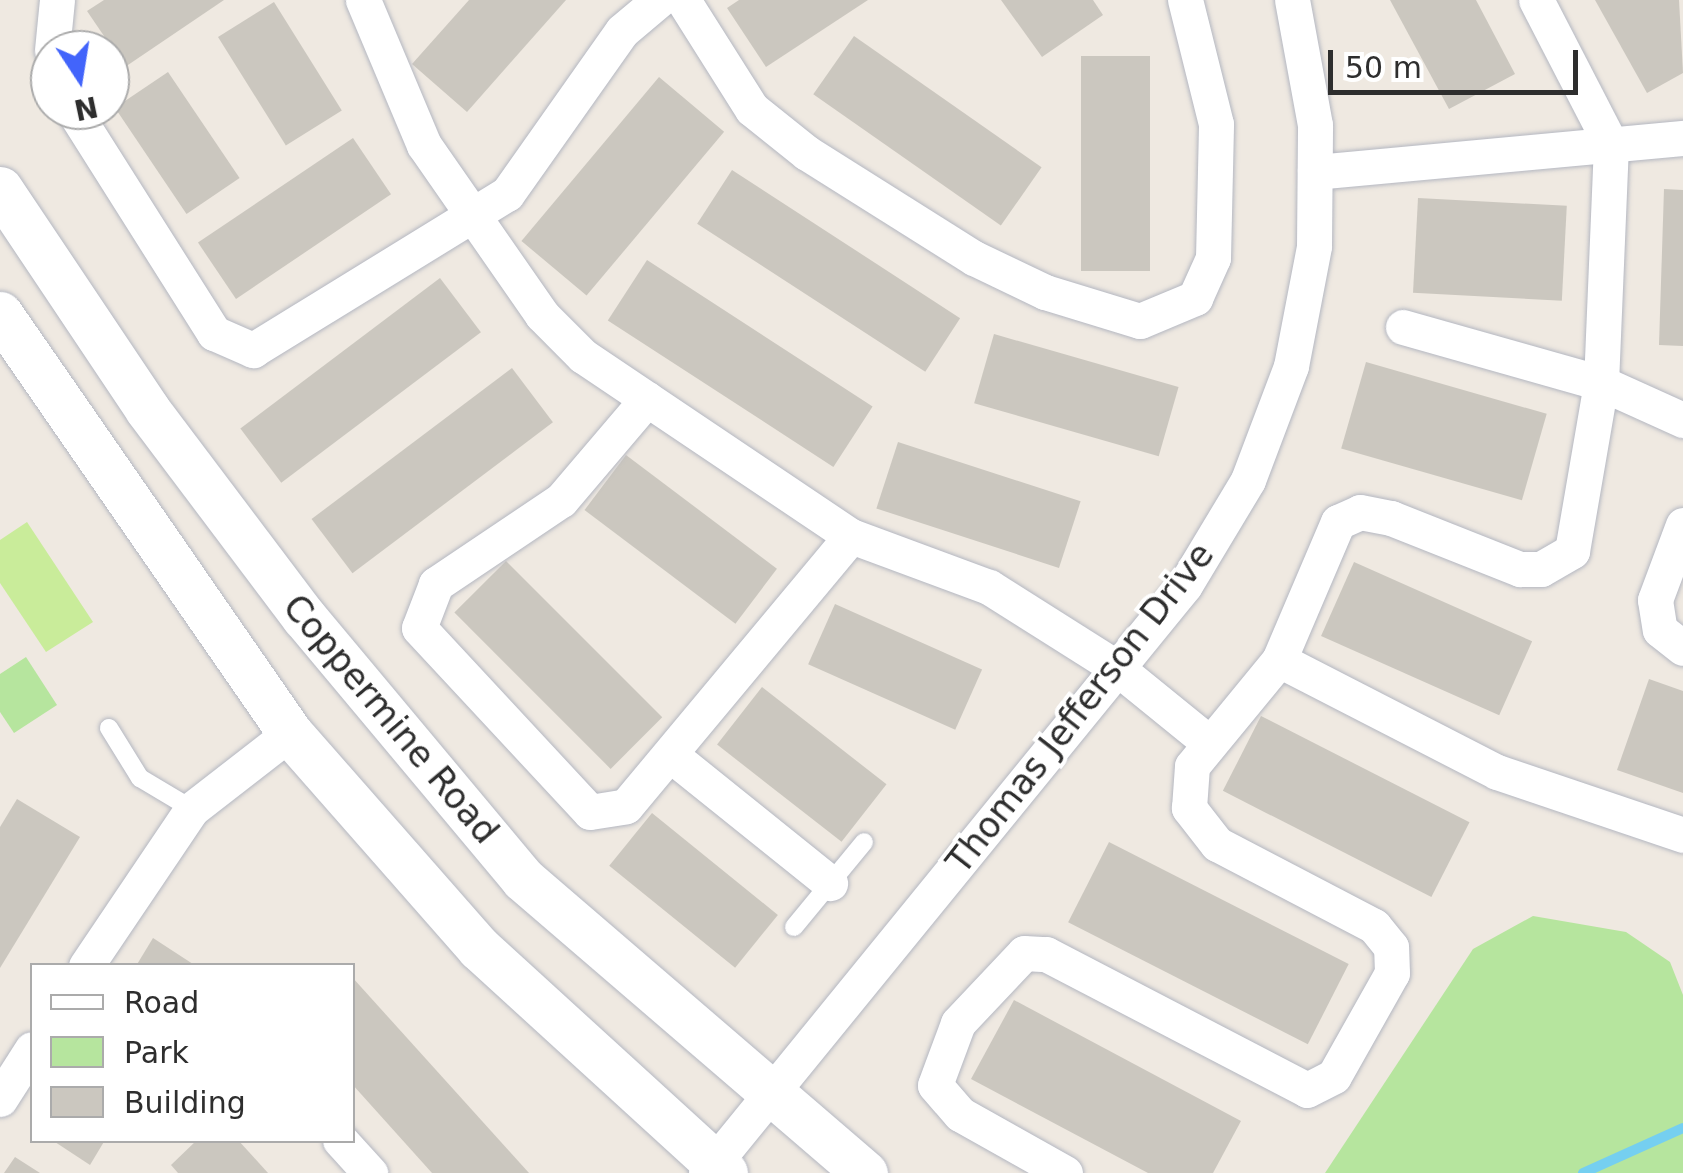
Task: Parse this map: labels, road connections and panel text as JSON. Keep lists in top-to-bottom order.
{
  "streets": {
    "street": ["Thomas Jefferson Drive", "Coppermine Road"]
  },
  "crossings": [
    ["Thomas Jefferson Drive", "Coppermine Road"]
  ],
  "legend": ["Road", "Park", "Building"],
  "scale_bar": "50 m",
  "north": "bottom"
}
